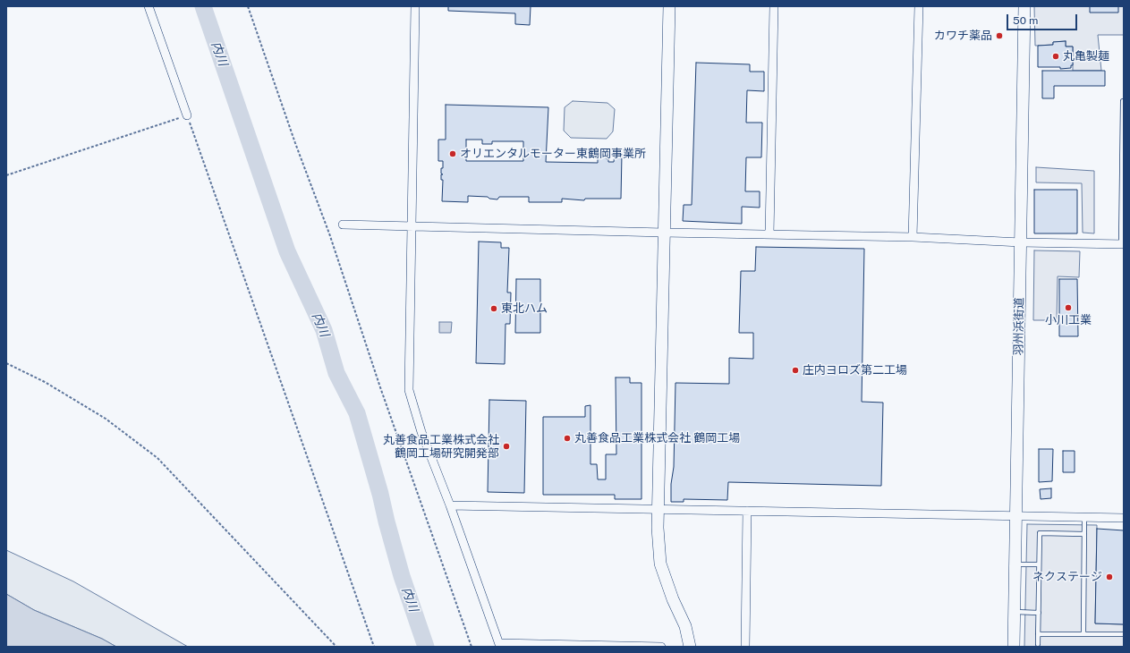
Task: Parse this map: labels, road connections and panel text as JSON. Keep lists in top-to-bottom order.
{
  "streets": {
    "street": ["羽州浜街道"]
  },
  "water": ["内川"],
  "places": [
    "カワチ薬品",
    "丸亀製麺",
    "オリエンタルモーター東鶴岡事業所",
    "小川工業",
    "東北ハム",
    "庄内ヨロズ第二工場",
    "丸善食品工業株式会社 鶴岡工場",
    "丸善食品工業株式会社 鶴岡工場研究開発部",
    "ネクステージ"
  ],
  "scale_bar": "50 m"
}
